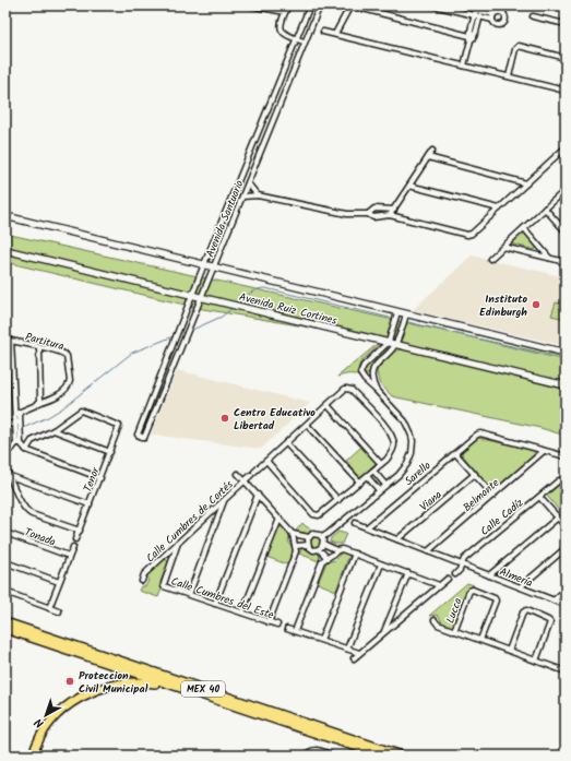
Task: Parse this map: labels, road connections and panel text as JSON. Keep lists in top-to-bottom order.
{
  "streets": {
    "highway": ["MEX 40"],
    "main road": ["Avenida Ruiz Cortines"],
    "street": [
      "Avenida Santuario",
      "Partitura",
      "Sarello",
      "Tenor",
      "Belmonte",
      "Viana",
      "Calle Cadíz",
      "Calle Cumbres de Cortés",
      "Tonada",
      "Almería",
      "Calle Cumbres del Este",
      "Lucca"
    ]
  },
  "crossings": [
    ["Avenida Santuario", "Avenida Ruiz Cortines"],
    ["Sarello", "Belmonte"],
    ["Calle Cadíz", "Almería"],
    ["Calle Cumbres de Cortés", "Calle Cumbres del Este"]
  ],
  "places": ["Instituto Edinburgh", "Centro Educativo Libertad", "Proteccion Civil Municipal"],
  "north": "bottom left"
}
